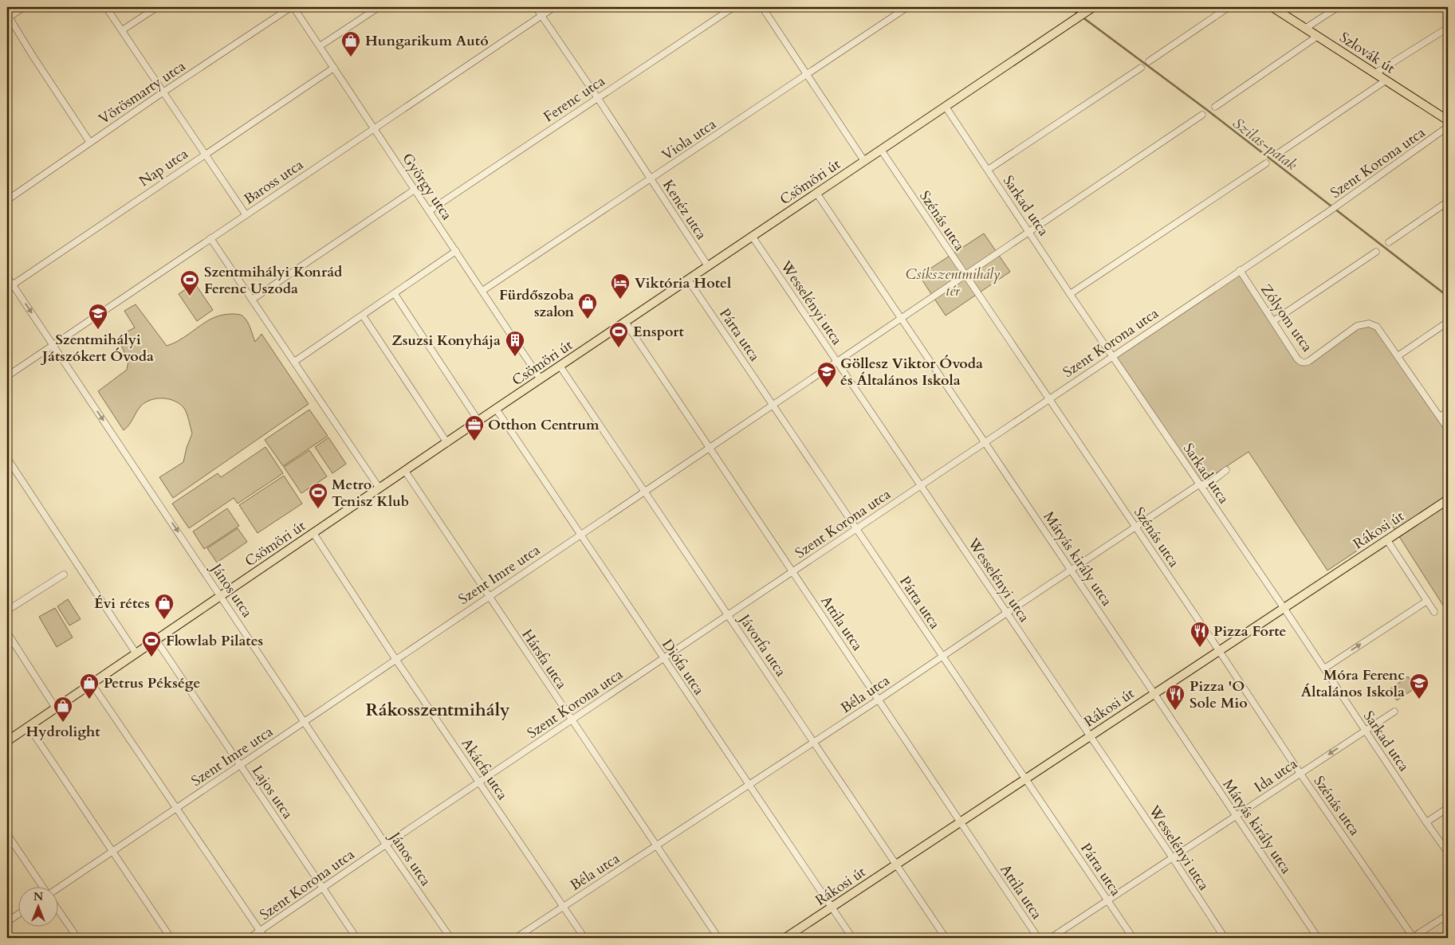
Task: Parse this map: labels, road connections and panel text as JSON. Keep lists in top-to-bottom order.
{
  "streets": {
    "main road": ["Szlovák út", "Csömöri út", "Rákosi út"],
    "street": [
      "Vörösmarty utca",
      "Ferenc utca",
      "Viola utca",
      "Szent Korona utca",
      "Nap utca",
      "Baross utca",
      "György utca",
      "Sarkad utca",
      "Kenéz utca",
      "Szénás utca",
      "Wesselényi utca",
      "Zólyom utca",
      "Párta utca",
      "Mátyás király utca",
      "Szent Imre utca",
      "János utca",
      "Attila utca",
      "Jávorfa utca",
      "Hársfa utca",
      "Diófa utca",
      "Béla utca",
      "Akácfa utca",
      "Ida utca",
      "Lajos utca"
    ]
  },
  "crossings": [
    ["Vörösmarty utca", "György utca"],
    ["Ferenc utca", "György utca"],
    ["Ferenc utca", "Kenéz utca"],
    ["Viola utca", "György utca"],
    ["Viola utca", "Kenéz utca"],
    ["Szent Korona utca", "Sarkad utca"],
    ["Szent Korona utca", "Szénás utca"],
    ["Szent Korona utca", "Wesselényi utca"],
    ["Szent Korona utca", "Zólyom utca"],
    ["Szent Korona utca", "Párta utca"],
    ["Szent Korona utca", "Mátyás király utca"],
    ["Szent Korona utca", "János utca"],
    ["Szent Korona utca", "Attila utca"],
    ["Szent Korona utca", "Jávorfa utca"],
    ["Szent Korona utca", "Hársfa utca"],
    ["Szent Korona utca", "Diófa utca"],
    ["Szent Korona utca", "Akácfa utca"],
    ["Szent Korona utca", "Lajos utca"],
    ["Nap utca", "György utca"],
    ["Nap utca", "János utca"],
    ["Baross utca", "György utca"],
    ["Baross utca", "Kenéz utca"],
    ["Baross utca", "János utca"],
    ["Csömöri út", "György utca"],
    ["Csömöri út", "Sarkad utca"],
    ["Csömöri út", "Kenéz utca"],
    ["Csömöri út", "Szénás utca"],
    ["Csömöri út", "Wesselényi utca"],
    ["Csömöri út", "Párta utca"],
    ["Csömöri út", "Mátyás király utca"],
    ["Csömöri út", "János utca"],
    ["Csömöri út", "Attila utca"],
    ["Csömöri út", "Jávorfa utca"],
    ["Csömöri út", "Hársfa utca"],
    ["Csömöri út", "Diófa utca"],
    ["Csömöri út", "Akácfa utca"],
    ["Csömöri út", "Lajos utca"],
    ["Sarkad utca", "Rákosi út"],
    ["Sarkad utca", "Béla utca"],
    ["Sarkad utca", "Ida utca"],
    ["Szénás utca", "Rákosi út"],
    ["Szénás utca", "Szent Imre utca"],
    ["Szénás utca", "Béla utca"],
    ["Szénás utca", "Ida utca"],
    ["Wesselényi utca", "Rákosi út"],
    ["Wesselényi utca", "Szent Imre utca"],
    ["Wesselényi utca", "Béla utca"],
    ["Wesselényi utca", "Ida utca"],
    ["Párta utca", "Rákosi út"],
    ["Párta utca", "Szent Imre utca"],
    ["Párta utca", "Béla utca"],
    ["Párta utca", "Ida utca"],
    ["Rákosi út", "Mátyás király utca"],
    ["Rákosi út", "Attila utca"],
    ["Rákosi út", "Jávorfa utca"],
    ["Rákosi út", "Diófa utca"],
    ["Mátyás király utca", "Szent Imre utca"],
    ["Mátyás király utca", "Béla utca"],
    ["Mátyás király utca", "Ida utca"],
    ["Szent Imre utca", "János utca"],
    ["Szent Imre utca", "Attila utca"],
    ["Szent Imre utca", "Jávorfa utca"],
    ["Szent Imre utca", "Hársfa utca"],
    ["Szent Imre utca", "Diófa utca"],
    ["Szent Imre utca", "Akácfa utca"],
    ["Szent Imre utca", "Lajos utca"],
    ["Attila utca", "Béla utca"],
    ["Jávorfa utca", "Béla utca"],
    ["Hársfa utca", "Béla utca"],
    ["Diófa utca", "Béla utca"],
    ["Béla utca", "Akácfa utca"]
  ],
  "one_way": ["János utca"],
  "districts": ["Rákosszentmihály"],
  "water": ["Szilas-patak"],
  "parks": ["Csíkszentmihály tér"],
  "places": {
    "shop": [
      "Hungarikum Autó",
      "Fürdőszoba szalon",
      "Évi rétes",
      "Petrus Péksége",
      "Hydrolight"
    ],
    "sports": [
      "Szentmihályi Konrád Ferenc Uszoda",
      "Ensport",
      "Metro Tenisz Klub",
      "Flowlab Pilates"
    ],
    "hotel": ["Viktória Hotel"],
    "school or university": ["Szentmihályi Játszókert Óvoda", "Göllesz Viktor Óvoda és Általános Iskola", "Móra Ferenc Általános Iskola"],
    "building": ["Zsuzsi Konyhája"],
    "office": ["Otthon Centrum"],
    "restaurant": ["Pizza Forte", "Pizza 'O Sole Mio"]
  },
  "north": "top"
}
